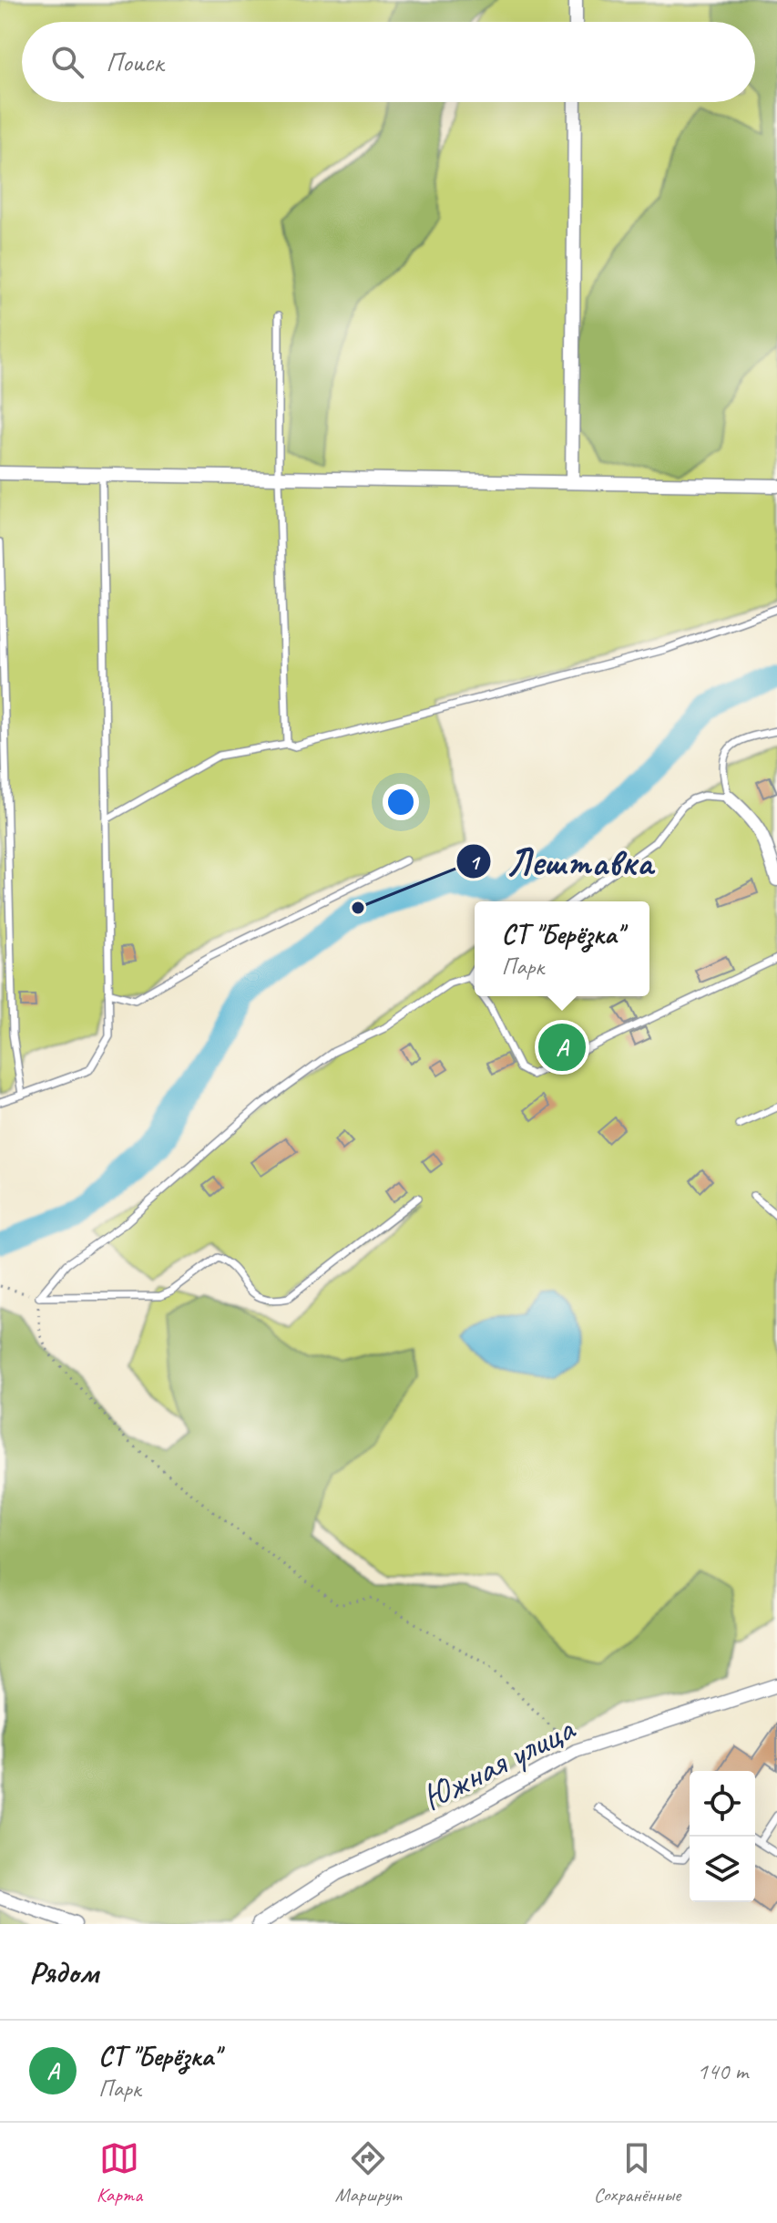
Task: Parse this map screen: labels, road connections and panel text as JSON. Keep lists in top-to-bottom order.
{
  "streets": {
    "street": ["Южная улица"]
  },
  "places": ["Лештавка"],
  "page": {
    "search": "Поиск",
    "popup": ["СТ \"Берёзка\"", "Парк"],
    "pins": "A",
    "heading": "Рядом",
    "list": [
      {
        "mark": "A",
        "name": "СТ \"Берёзка\"",
        "note": "Парк",
        "value": "140 m"
      }
    ],
    "nav": ["Карта", "Маршрут", "Сохранённые"]
  }
}
